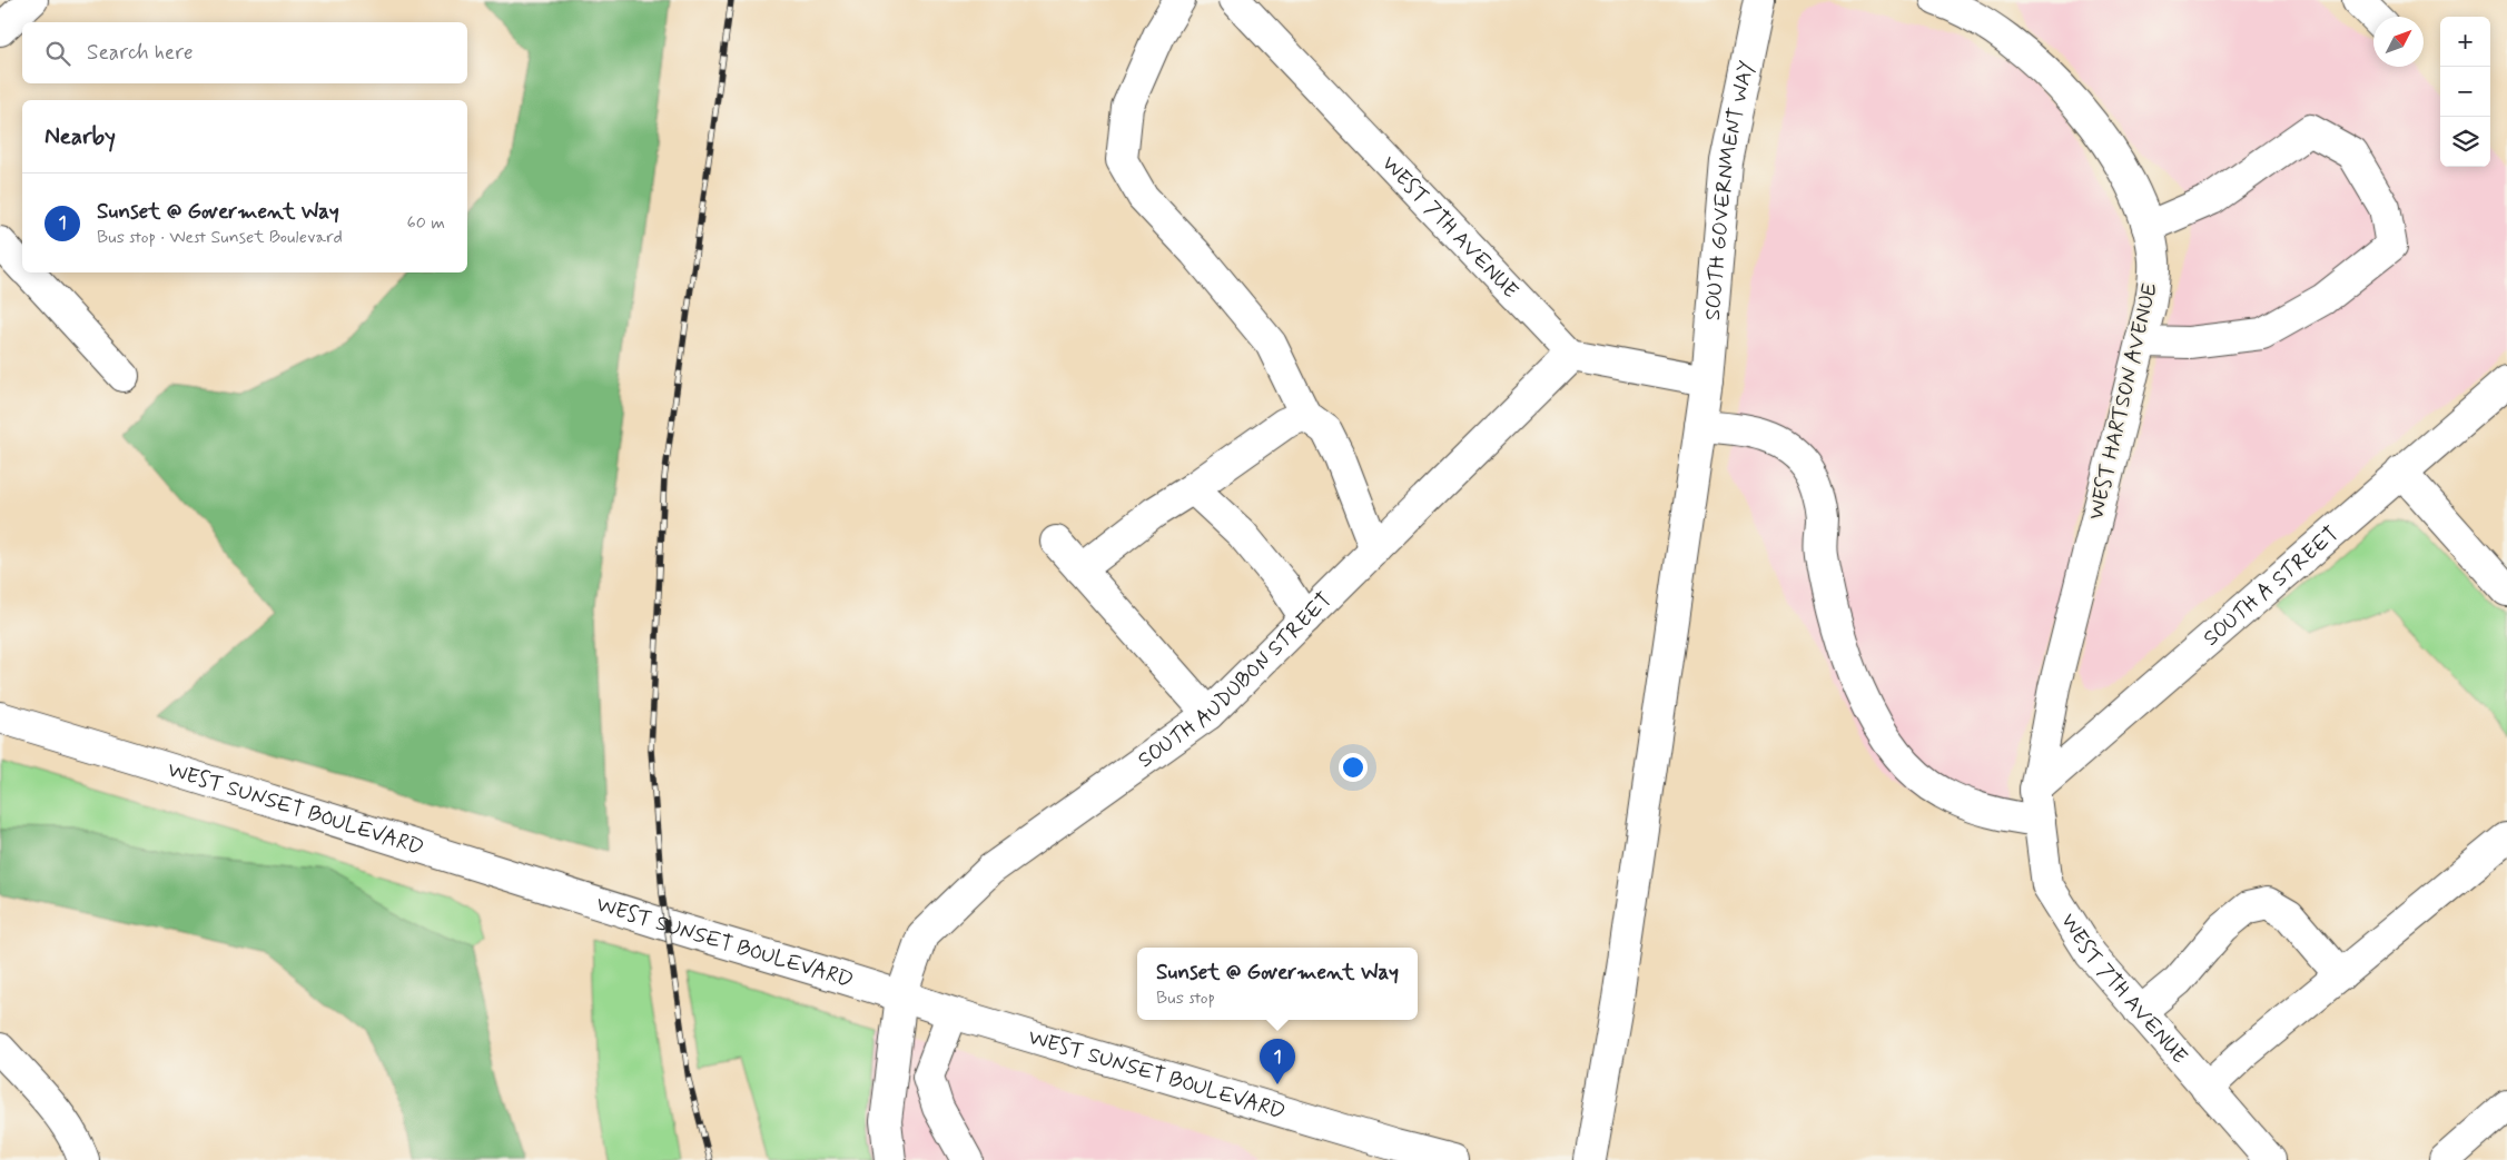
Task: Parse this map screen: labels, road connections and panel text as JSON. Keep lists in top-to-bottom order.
{
  "streets": {
    "street": [
      "SOUTH GOVERNMENT WAY",
      "WEST 7TH AVENUE",
      "WEST HARTSON AVENUE",
      "SOUTH A STREET",
      "SOUTH AUDUBON STREET",
      "WEST SUNSET BOULEVARD"
    ]
  },
  "crossings": [
    ["WEST 7TH AVENUE", "WEST HARTSON AVENUE"],
    ["WEST 7TH AVENUE", "SOUTH A STREET"],
    ["WEST 7TH AVENUE", "SOUTH AUDUBON STREET"],
    ["WEST HARTSON AVENUE", "SOUTH A STREET"],
    ["SOUTH AUDUBON STREET", "WEST SUNSET BOULEVARD"]
  ],
  "north": "top right",
  "page": {
    "map_buttons": ["+", "−"],
    "search": "Search here",
    "heading": "Nearby",
    "list": [
      {
        "mark": "1",
        "name": "Sunset @ Goverment Way",
        "note": "Bus stop · West Sunset Boulevard",
        "value": "60 m"
      }
    ],
    "popup": ["Sunset @ Goverment Way", "Bus stop"],
    "pins": "1"
  }
}
